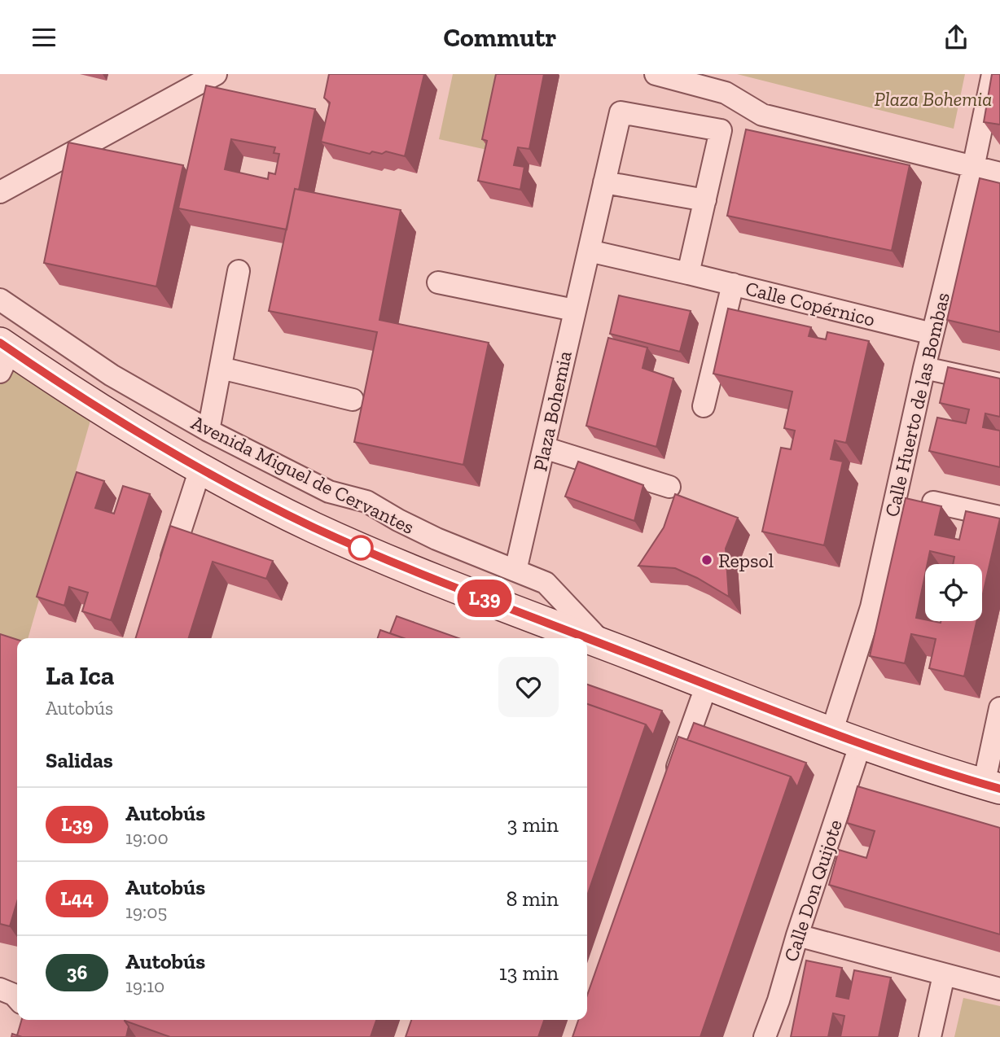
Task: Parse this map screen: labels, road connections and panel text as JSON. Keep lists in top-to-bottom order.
{
  "streets": {
    "main road": ["Avenida Miguel de Cervantes"],
    "street": [
      "Calle Copérnico",
      "Calle Huerto de las Bombas",
      "Plaza Bohemia",
      "Calle Don Quijote"
    ]
  },
  "crossings": [
    ["Calle Copérnico", "Calle Huerto de las Bombas"],
    ["Calle Copérnico", "Plaza Bohemia"],
    ["Calle Huerto de las Bombas", "Avenida Miguel de Cervantes"],
    ["Plaza Bohemia", "Avenida Miguel de Cervantes"],
    ["Avenida Miguel de Cervantes", "Calle Don Quijote"]
  ],
  "parks": ["Plaza Bohemia"],
  "places": ["Repsol"],
  "lines": ["bus line L39"],
  "page": {
    "header": "Commutr",
    "on_map": "L39",
    "heading": [
      ["La Ica", "Autobús"],
      "Salidas"
    ],
    "list": [
      {
        "mark": "L39",
        "name": "Autobús",
        "note": "19:00",
        "value": "3 min"
      },
      {
        "mark": "L44",
        "name": "Autobús",
        "note": "19:05",
        "value": "8 min"
      },
      {
        "mark": "36",
        "name": "Autobús",
        "note": "19:10",
        "value": "13 min"
      }
    ]
  }
}
